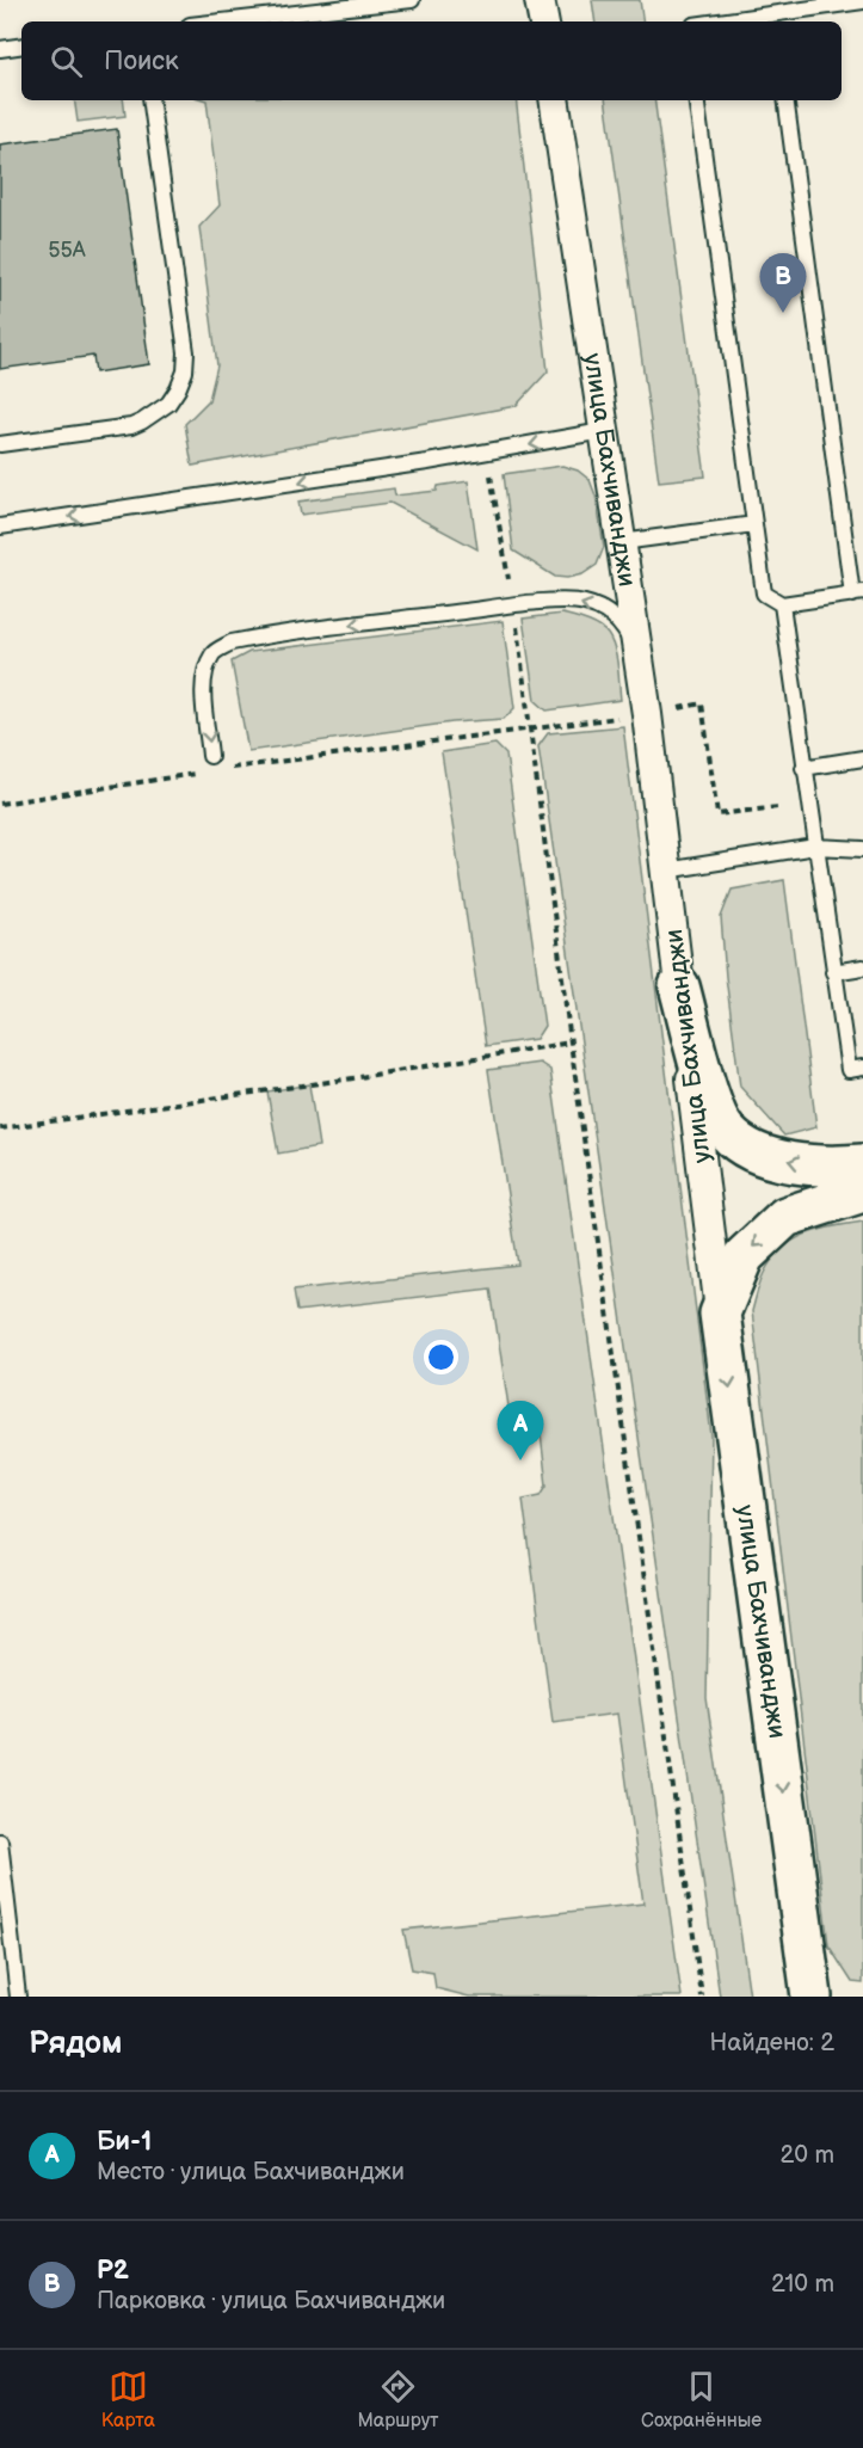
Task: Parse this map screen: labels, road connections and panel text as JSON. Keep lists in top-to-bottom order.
{
  "streets": {
    "highway": ["улица Бахчиванджи"]
  },
  "one_way": ["улица Бахчиванджи"],
  "house_numbers": ["55А"],
  "page": {
    "search": "Поиск",
    "pins": ["B", "A"],
    "heading": ["Рядом", "Найдено: 2"],
    "list": [
      {
        "mark": "A",
        "name": "Би-1",
        "note": "Место · улица Бахчиванджи",
        "value": "20 m"
      },
      {
        "mark": "B",
        "name": "P2",
        "note": "Парковка · улица Бахчиванджи",
        "value": "210 m"
      }
    ],
    "nav": ["Карта", "Маршрут", "Сохранённые"]
  }
}
